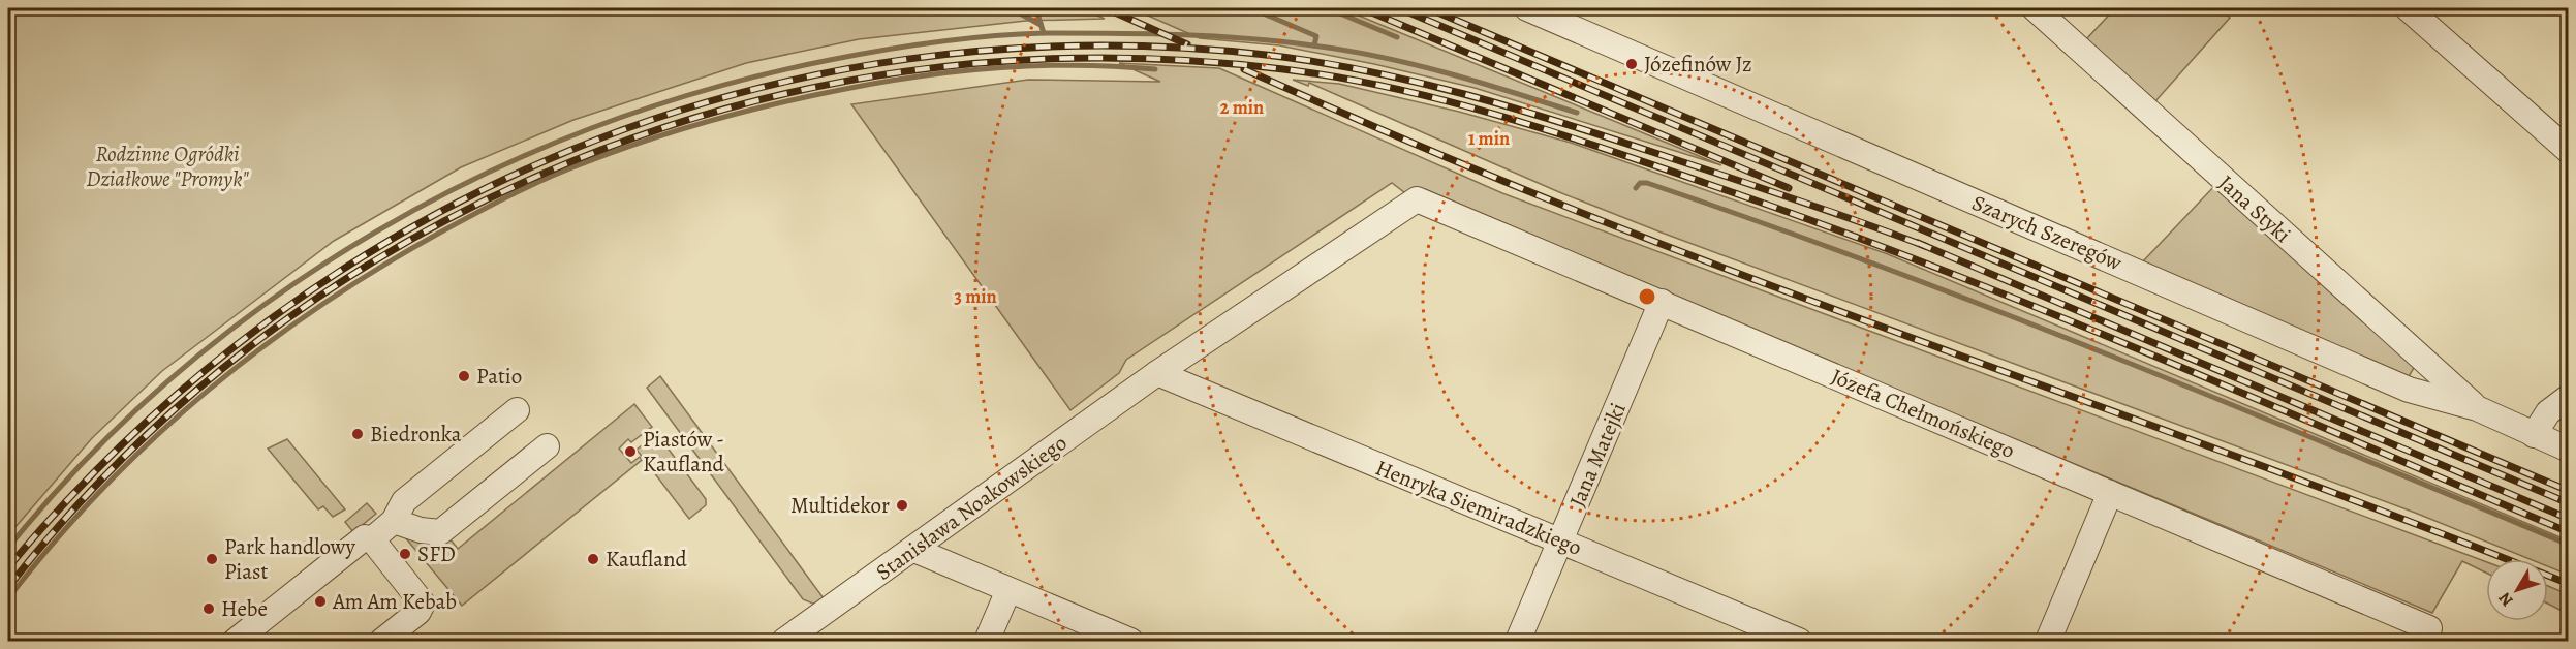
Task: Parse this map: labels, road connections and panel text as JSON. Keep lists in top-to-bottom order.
{
  "streets": {
    "street": [
      "Jana Styki",
      "Szarych Szeregów",
      "Józefa Chełmońskiego",
      "Jana Matejki",
      "Stanisława Noakowskiego",
      "Henryka Siemiradzkiego"
    ]
  },
  "crossings": [
    ["Jana Styki", "Szarych Szeregów"],
    ["Józefa Chełmońskiego", "Jana Matejki"],
    ["Józefa Chełmońskiego", "Stanisława Noakowskiego"],
    ["Jana Matejki", "Henryka Siemiradzkiego"],
    ["Stanisława Noakowskiego", "Henryka Siemiradzkiego"]
  ],
  "parks": ["Rodzinne Ogródki Działkowe \"Promyk\""],
  "places": [
    "Józefinów Jz",
    "Patio",
    "Biedronka",
    "Piastów - Kaufland",
    "Multidekor",
    "SFD",
    "Park handlowy Piast",
    "Kaufland",
    "Am Am Kebab",
    "Hebe"
  ],
  "north": "bottom left",
  "rings": ["2 min", "1 min", "3 min"]
}
